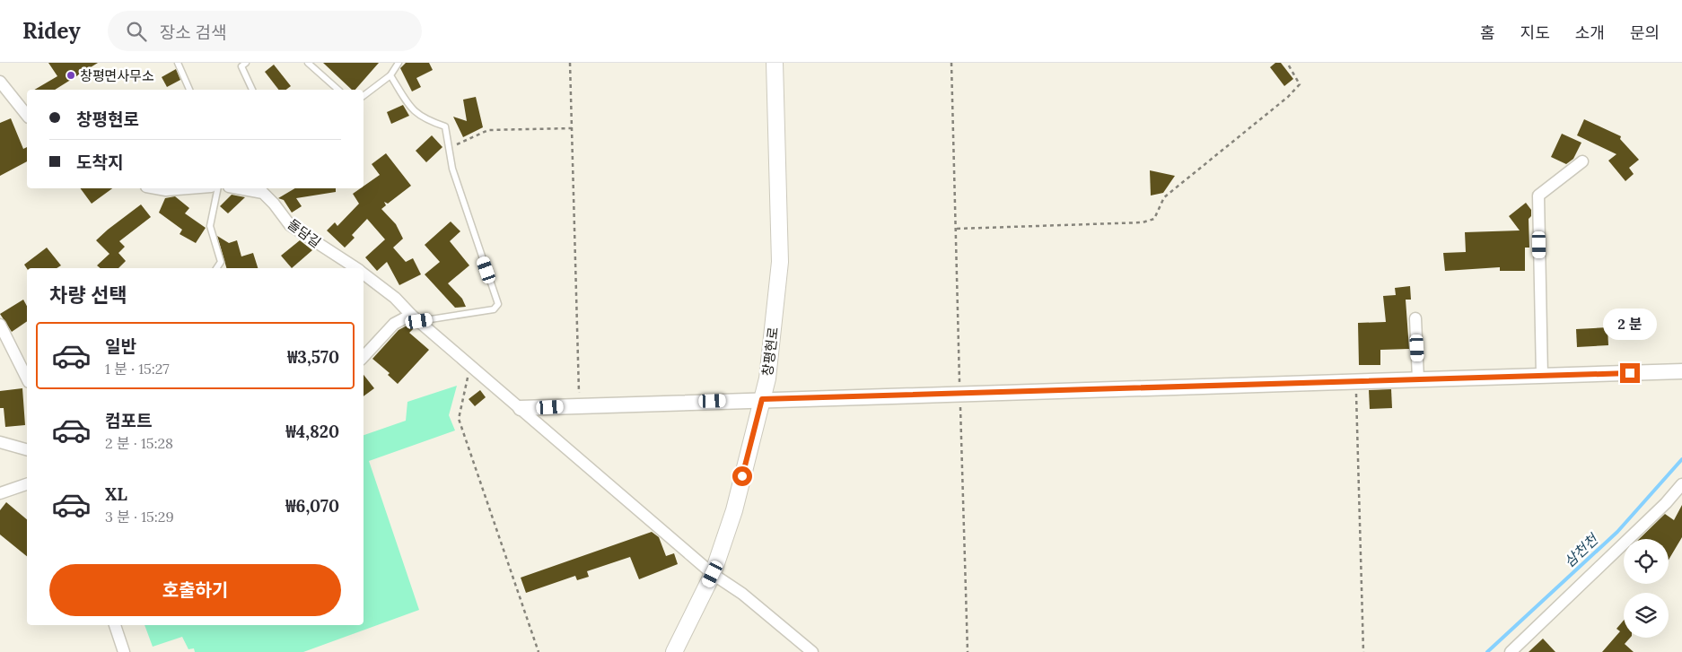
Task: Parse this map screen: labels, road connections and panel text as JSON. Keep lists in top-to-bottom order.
{
  "streets": {
    "main road": ["창평현로"],
    "street": ["돌담길"]
  },
  "crossings": [
    ["돌담길", "창평현로"]
  ],
  "water": ["삼천천"],
  "places": ["창평면사무소"],
  "page": {
    "header": "Ridey",
    "search": "장소 검색",
    "nav": [
      "홈",
      "지도",
      "소개",
      "문의"
    ],
    "banner": ["창평현로", "도착지"],
    "heading": "차량 선택",
    "bubble": "2 분",
    "list": [
      {
        "name": "일반",
        "note": "1 분 · 15:27",
        "value": "₩3,570"
      },
      {
        "name": "컴포트",
        "note": "2 분 · 15:28",
        "value": "₩4,820"
      },
      {
        "name": "XL",
        "note": "3 분 · 15:29",
        "value": "₩6,070"
      }
    ],
    "buttons": "호출하기"
  }
}
